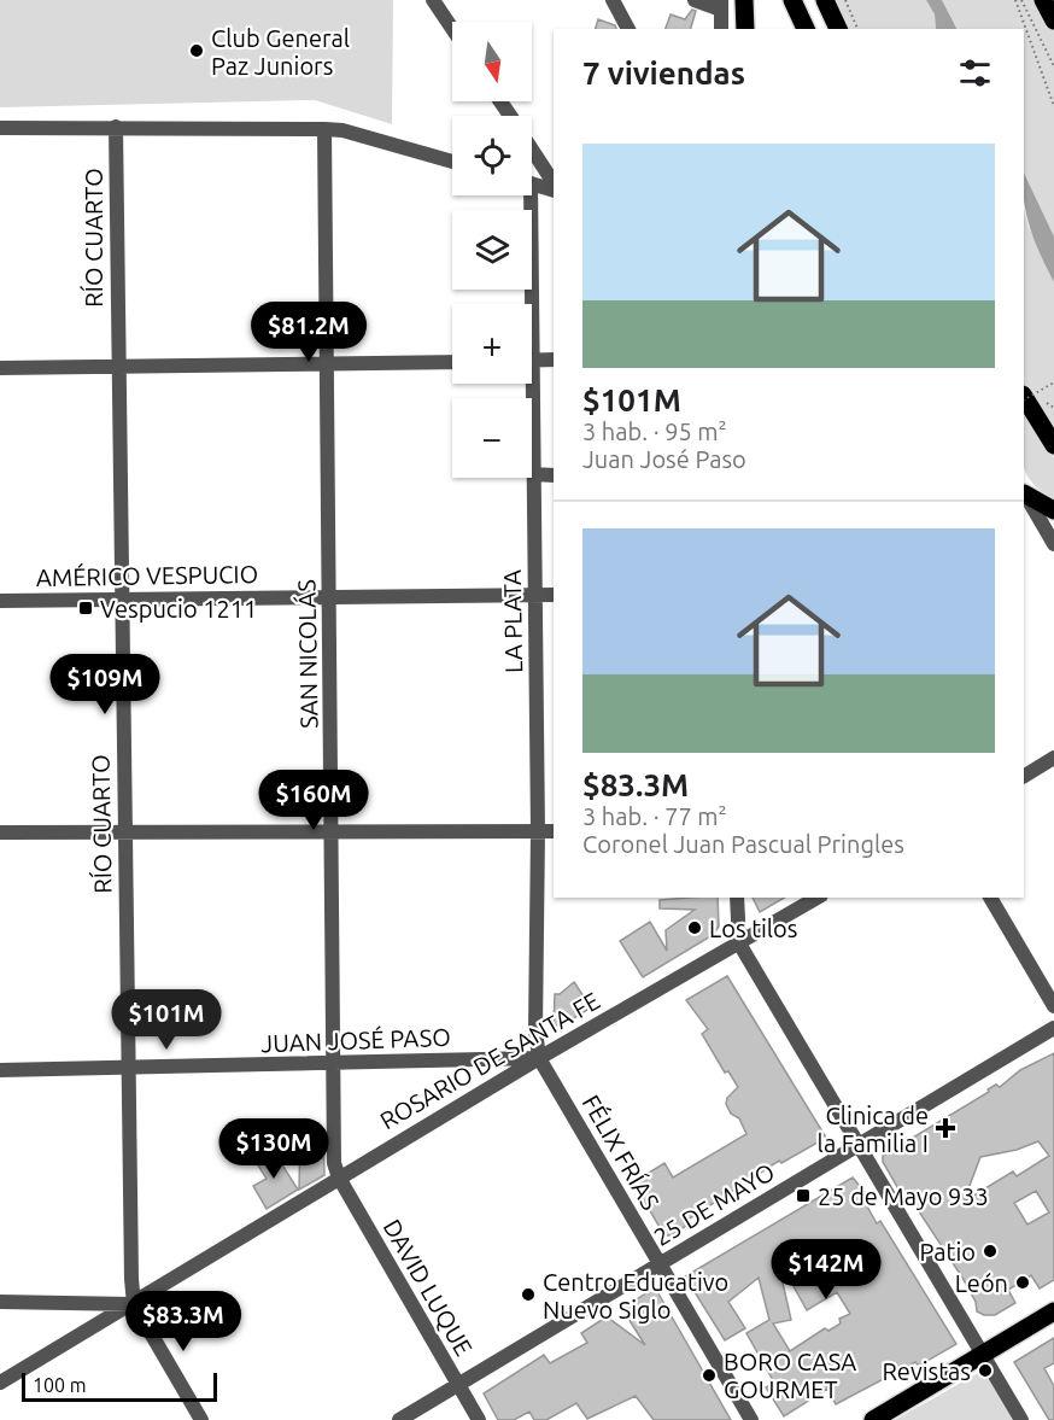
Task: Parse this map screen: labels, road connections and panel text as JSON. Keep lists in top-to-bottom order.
{
  "streets": {
    "street": [
      "RÍO CUARTO",
      "AMÉRICO VESPUCIO",
      "LA PLATA",
      "SAN NICOLÁS",
      "JUAN JOSÉ PASO",
      "ROSARIO DE SANTA FE",
      "FÉLIX FRÍAS",
      "25 DE MAYO",
      "DAVID LUQUE"
    ]
  },
  "crossings": [
    ["RÍO CUARTO", "AMÉRICO VESPUCIO"],
    ["RÍO CUARTO", "JUAN JOSÉ PASO"],
    ["RÍO CUARTO", "ROSARIO DE SANTA FE"],
    ["AMÉRICO VESPUCIO", "LA PLATA"],
    ["AMÉRICO VESPUCIO", "SAN NICOLÁS"],
    ["LA PLATA", "JUAN JOSÉ PASO"],
    ["LA PLATA", "ROSARIO DE SANTA FE"],
    ["LA PLATA", "FÉLIX FRÍAS"],
    ["SAN NICOLÁS", "JUAN JOSÉ PASO"],
    ["SAN NICOLÁS", "ROSARIO DE SANTA FE"],
    ["SAN NICOLÁS", "DAVID LUQUE"],
    ["JUAN JOSÉ PASO", "ROSARIO DE SANTA FE"],
    ["JUAN JOSÉ PASO", "FÉLIX FRÍAS"],
    ["ROSARIO DE SANTA FE", "FÉLIX FRÍAS"],
    ["ROSARIO DE SANTA FE", "DAVID LUQUE"],
    ["FÉLIX FRÍAS", "25 DE MAYO"],
    ["25 DE MAYO", "DAVID LUQUE"]
  ],
  "places": {
    "other": [
      "Club General Paz Juniors",
      "Los tilos",
      "Patio",
      "León",
      "Centro Educativo Nuevo Siglo",
      "Revistas",
      "BORO CASA GOURMET"
    ],
    "transit": ["Vespucio 1211", "25 de Mayo 933"],
    "health": ["Clinica de la Familia I"]
  },
  "scale_bar": "100 m",
  "north": "bottom",
  "page": {
    "map_buttons": ["+", "−"],
    "heading": "7 viviendas",
    "list": [
      {
        "name": "$101M",
        "note": "3 hab. · 95 m² · Juan José Paso"
      },
      {
        "name": "$83.3M",
        "note": "3 hab. · 77 m² · Coronel Juan Pascual Pringles"
      }
    ],
    "price": [
      "$81.2M",
      "$109M",
      "$160M",
      "$101M",
      "$130M",
      "$142M",
      "$83.3M"
    ],
    "scale": "100 m"
  }
}
